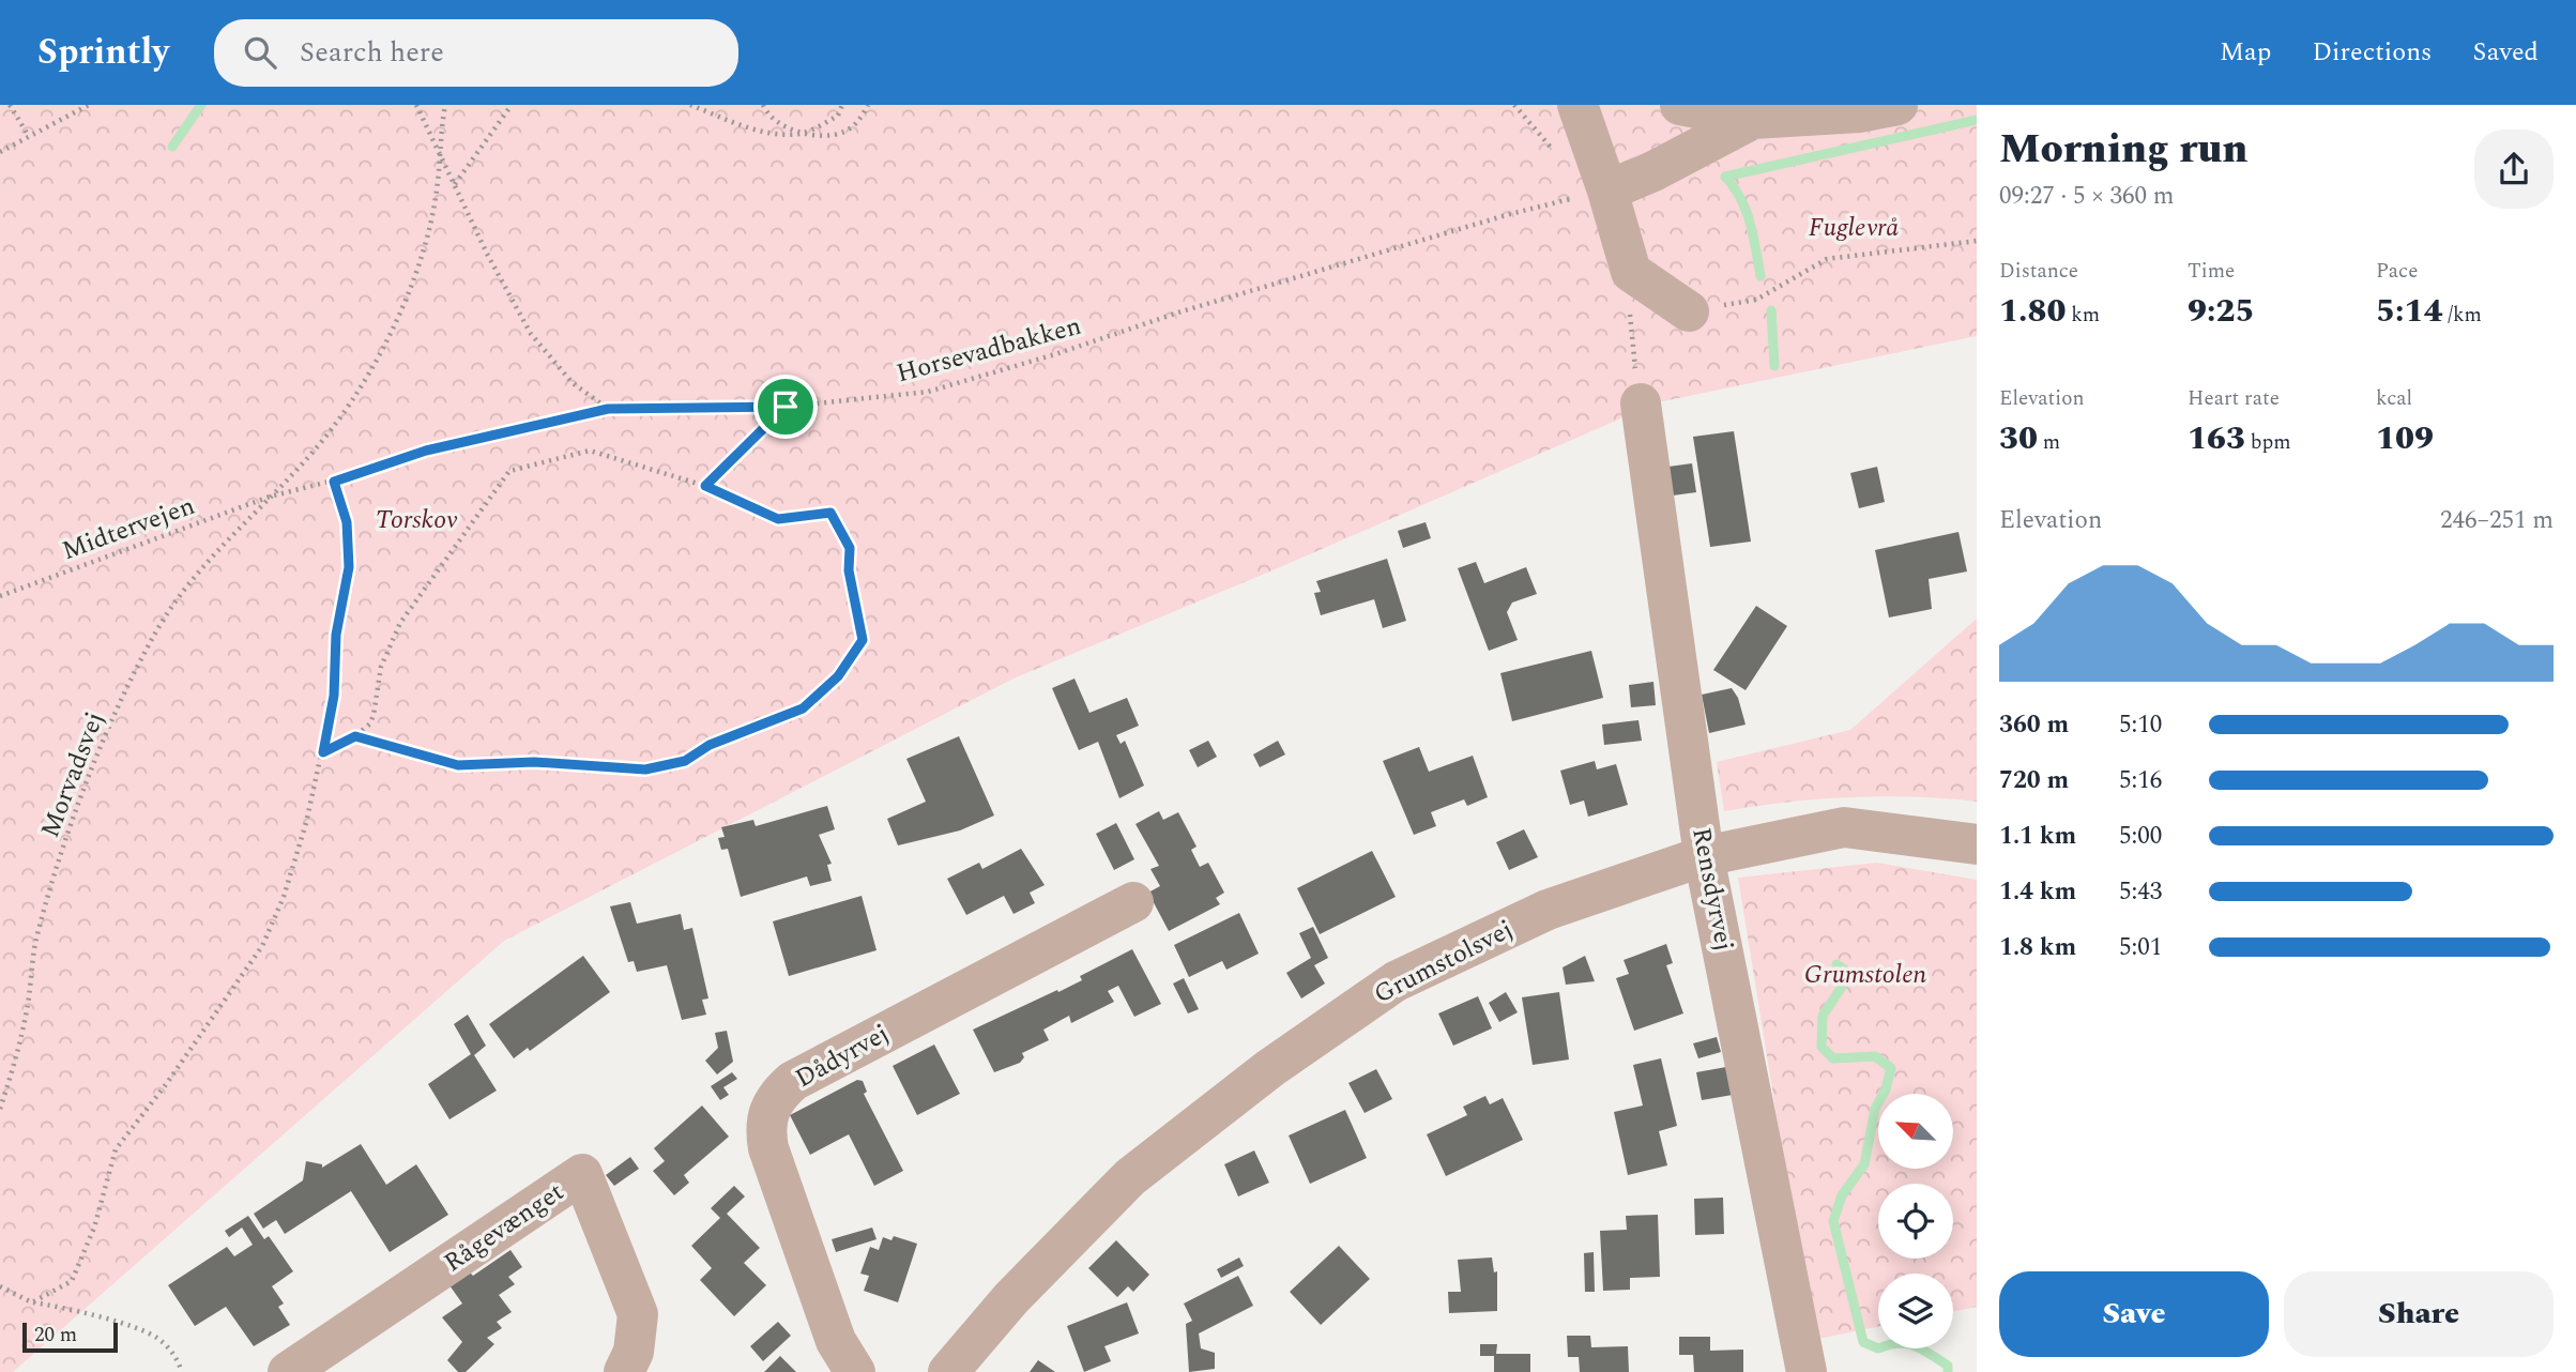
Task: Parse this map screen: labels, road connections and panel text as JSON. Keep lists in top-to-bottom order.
{
  "streets": {
    "street": [
      "Rensdyrvej",
      "Grumstolsvej",
      "Dådyrvej",
      "Rågevænget"
    ],
    "path": ["Horsevadbakken", "Midtervejen", "Morvadsvej"]
  },
  "crossings": [
    ["Horsevadbakken", "Midtervejen"],
    ["Midtervejen", "Morvadsvej"],
    ["Rensdyrvej", "Grumstolsvej"]
  ],
  "parks": ["Fuglevrå", "Torskov", "Grumstolen"],
  "scale_bar": "20 m",
  "north": "top left",
  "page": {
    "header": "Sprintly",
    "search": "Search here",
    "nav": ["Map", "Directions", "Saved"],
    "heading": ["Morning run", "09:27 · 5 × 360 m"],
    "stats": [
      ["Distance", "1.80 km"],
      ["Time", "9:25"],
      ["Pace", "5:14 /km"],
      ["Elevation", "30 m"],
      ["Heart rate", "163 bpm"],
      ["kcal", "109"]
    ],
    "chart": ["Elevation", "246–251 m"],
    "list": [
      {
        "name": "360 m",
        "note": "5:10"
      },
      {
        "name": "720 m",
        "note": "5:16"
      },
      {
        "name": "1.1 km",
        "note": "5:00"
      },
      {
        "name": "1.4 km",
        "note": "5:43"
      },
      {
        "name": "1.8 km",
        "note": "5:01"
      }
    ],
    "buttons": ["Save", "Share"],
    "scale": "20 m"
  }
}
